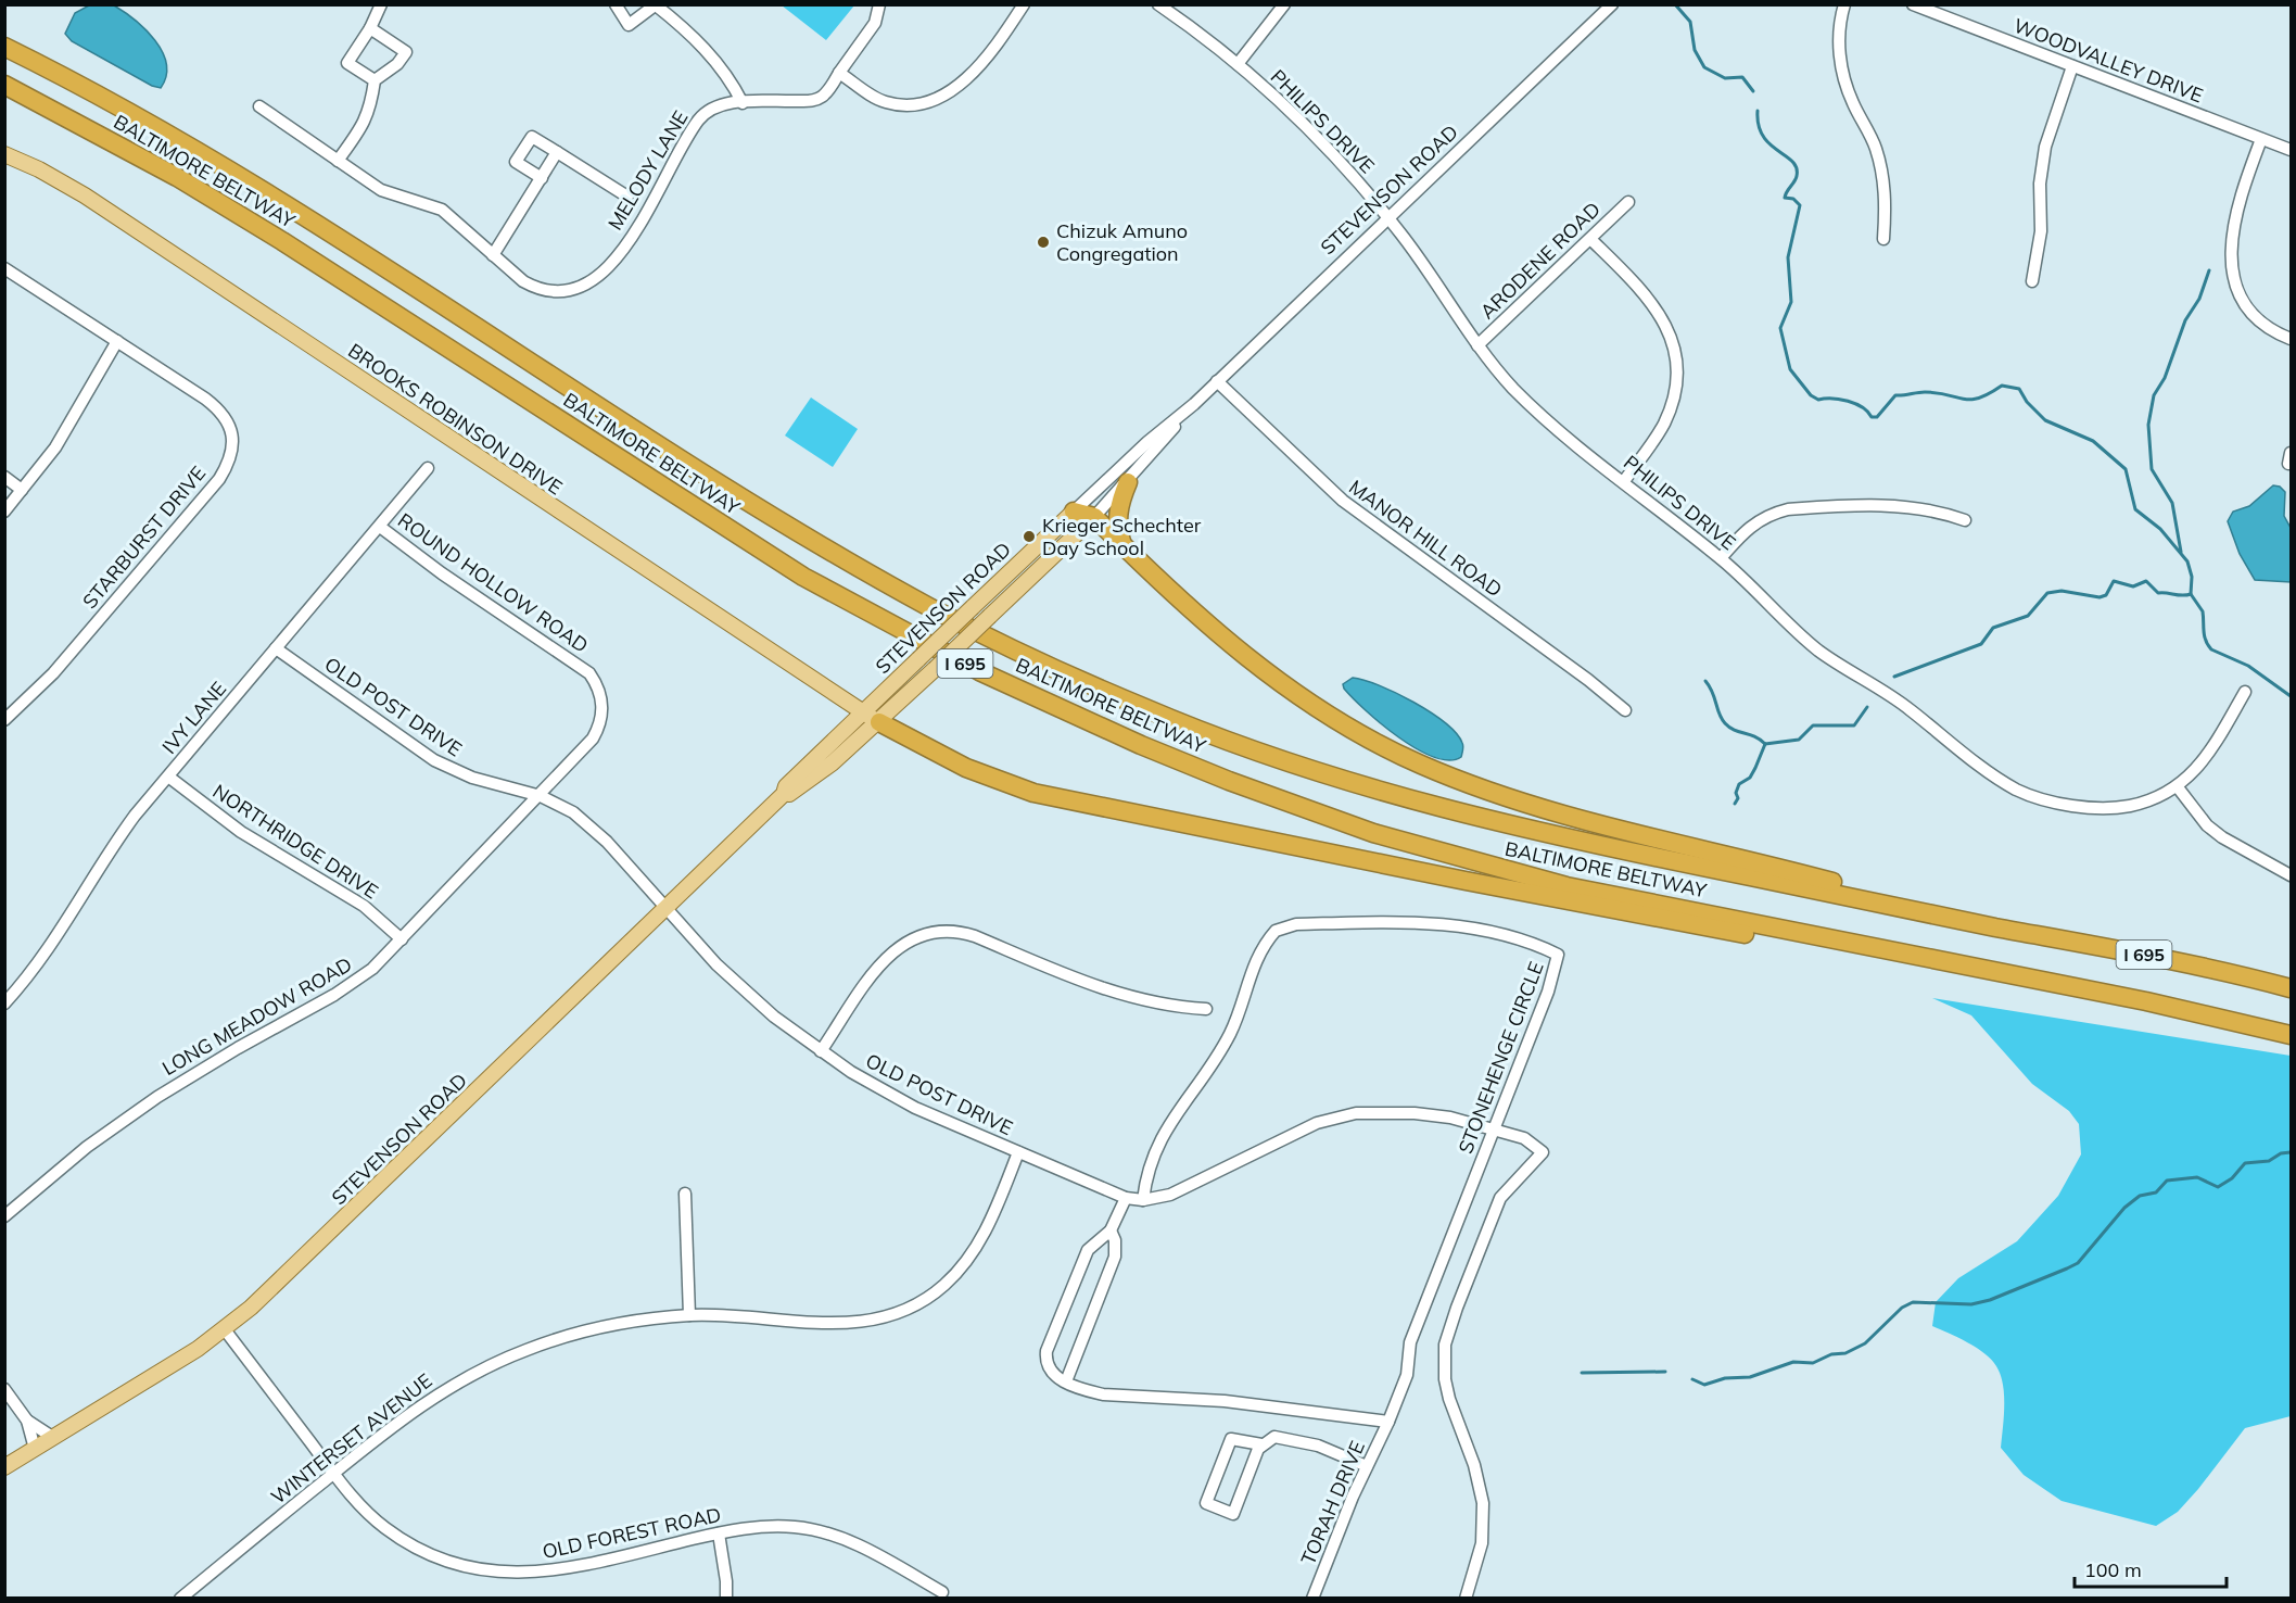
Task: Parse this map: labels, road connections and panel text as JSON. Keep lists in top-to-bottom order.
{
  "streets": {
    "highway": ["BALTIMORE BELTWAY", "I 695"],
    "main road": ["STEVENSON ROAD", "BROOKS ROBINSON DRIVE"],
    "street": [
      "WOODVALLEY DRIVE",
      "PHILIPS DRIVE",
      "MELODY LANE",
      "ARODENE ROAD",
      "STARBURST DRIVE",
      "MANOR HILL ROAD",
      "ROUND HOLLOW ROAD",
      "OLD POST DRIVE",
      "IVY LANE",
      "NORTHRIDGE DRIVE",
      "LONG MEADOW ROAD",
      "STONEHENGE CIRCLE",
      "WINTERSET AVENUE",
      "TORAH DRIVE",
      "OLD FOREST ROAD"
    ]
  },
  "crossings": [
    ["PHILIPS DRIVE", "STEVENSON ROAD"],
    ["PHILIPS DRIVE", "ARODENE ROAD"],
    ["STEVENSON ROAD", "BROOKS ROBINSON DRIVE"],
    ["STEVENSON ROAD", "MANOR HILL ROAD"],
    ["STEVENSON ROAD", "OLD POST DRIVE"],
    ["STEVENSON ROAD", "OLD FOREST ROAD"],
    ["ROUND HOLLOW ROAD", "IVY LANE"],
    ["ROUND HOLLOW ROAD", "LONG MEADOW ROAD"],
    ["OLD POST DRIVE", "IVY LANE"],
    ["OLD POST DRIVE", "LONG MEADOW ROAD"],
    ["OLD POST DRIVE", "STONEHENGE CIRCLE"],
    ["OLD POST DRIVE", "WINTERSET AVENUE"],
    ["IVY LANE", "NORTHRIDGE DRIVE"],
    ["NORTHRIDGE DRIVE", "LONG MEADOW ROAD"],
    ["STONEHENGE CIRCLE", "TORAH DRIVE"],
    ["WINTERSET AVENUE", "OLD FOREST ROAD"]
  ],
  "places": ["Chizuk Amuno Congregation", "Krieger Schechter Day School"],
  "scale_bar": "100 m"
}
